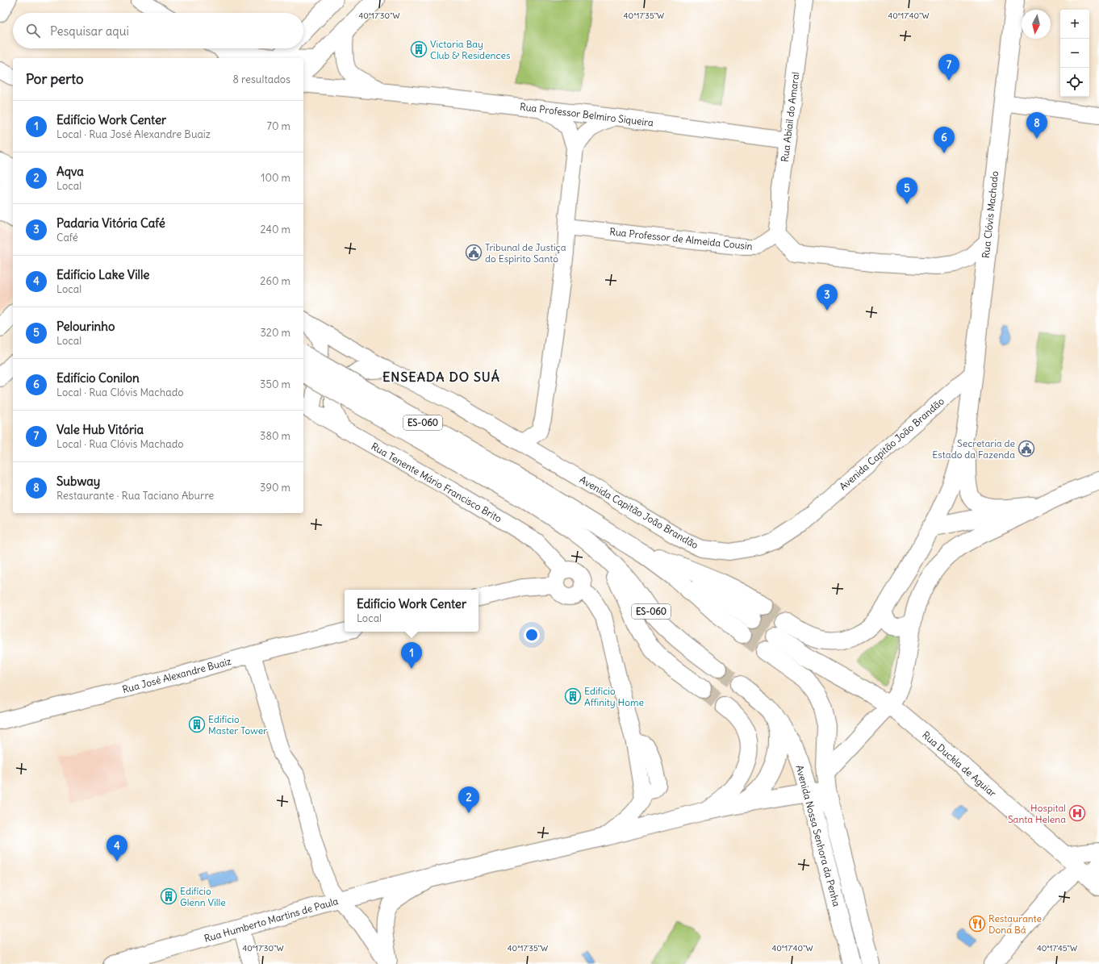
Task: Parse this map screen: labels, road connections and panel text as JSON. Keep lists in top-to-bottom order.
{
  "streets": {
    "main road": [
      "Rua Clóvis Machado",
      "ES-060",
      "Rua Duckla de Aguiar",
      "Avenida Nossa Senhora da Penha",
      "Rua Humberto Martins de Paula"
    ],
    "street": [
      "Rua Professor Belmiro Siqueira",
      "Rua Abiail do Amaral",
      "Rua Professor de Almeida Cousin",
      "Avenida Capitão João Brandão",
      "Rua Tenente Mário Francisco Brito",
      "Rua José Alexandre Buaiz"
    ]
  },
  "crossings": [
    ["Rua Professor Belmiro Siqueira", "Rua Abiail do Amaral"],
    ["Rua Abiail do Amaral", "Rua Professor de Almeida Cousin"],
    ["Rua Clóvis Machado", "Avenida Capitão João Brandão"]
  ],
  "districts": ["ENSEADA DO SUÁ"],
  "places": {
    "building": [
      "Victoria Bay Club & Residences",
      "Edifício Affinity Home",
      "Edifício Master Tower",
      "Edifício Glenn Ville"
    ],
    "public building": ["Tribunal de Justiça do Espírito Santo", "Secretaria de Estado da Fazenda"],
    "hospital": ["Hospital Santa Helena"],
    "restaurant": ["Restaurante Dona Bá"]
  },
  "north": "bottom",
  "page": {
    "map_buttons": ["+", "−"],
    "search": "Pesquisar aqui",
    "pins": [
      "7",
      "8",
      "6",
      "5",
      "3",
      "1",
      "2",
      "4"
    ],
    "heading": ["Por perto", "8 resultados"],
    "list": [
      {
        "mark": "1",
        "name": "Edifício Work Center",
        "note": "Local · Rua José Alexandre Buaiz",
        "value": "70 m"
      },
      {
        "mark": "2",
        "name": "Aqva",
        "note": "Local",
        "value": "100 m"
      },
      {
        "mark": "3",
        "name": "Padaria Vitória Café",
        "note": "Café",
        "value": "240 m"
      },
      {
        "mark": "4",
        "name": "Edifício Lake Ville",
        "note": "Local",
        "value": "260 m"
      },
      {
        "mark": "5",
        "name": "Pelourinho",
        "note": "Local",
        "value": "320 m"
      },
      {
        "mark": "6",
        "name": "Edifício Conilon",
        "note": "Local · Rua Clóvis Machado",
        "value": "350 m"
      },
      {
        "mark": "7",
        "name": "Vale Hub Vitória",
        "note": "Local · Rua Clóvis Machado",
        "value": "380 m"
      },
      {
        "mark": "8",
        "name": "Subway",
        "note": "Restaurante · Rua Taciano Aburre",
        "value": "390 m"
      }
    ],
    "popup": ["Edifício Work Center", "Local"]
  },
  "coordinates": [
    "40°17'30\"W",
    "40°17'35\"W",
    "40°17'40\"W",
    "40°17'45\"W"
  ]
}
